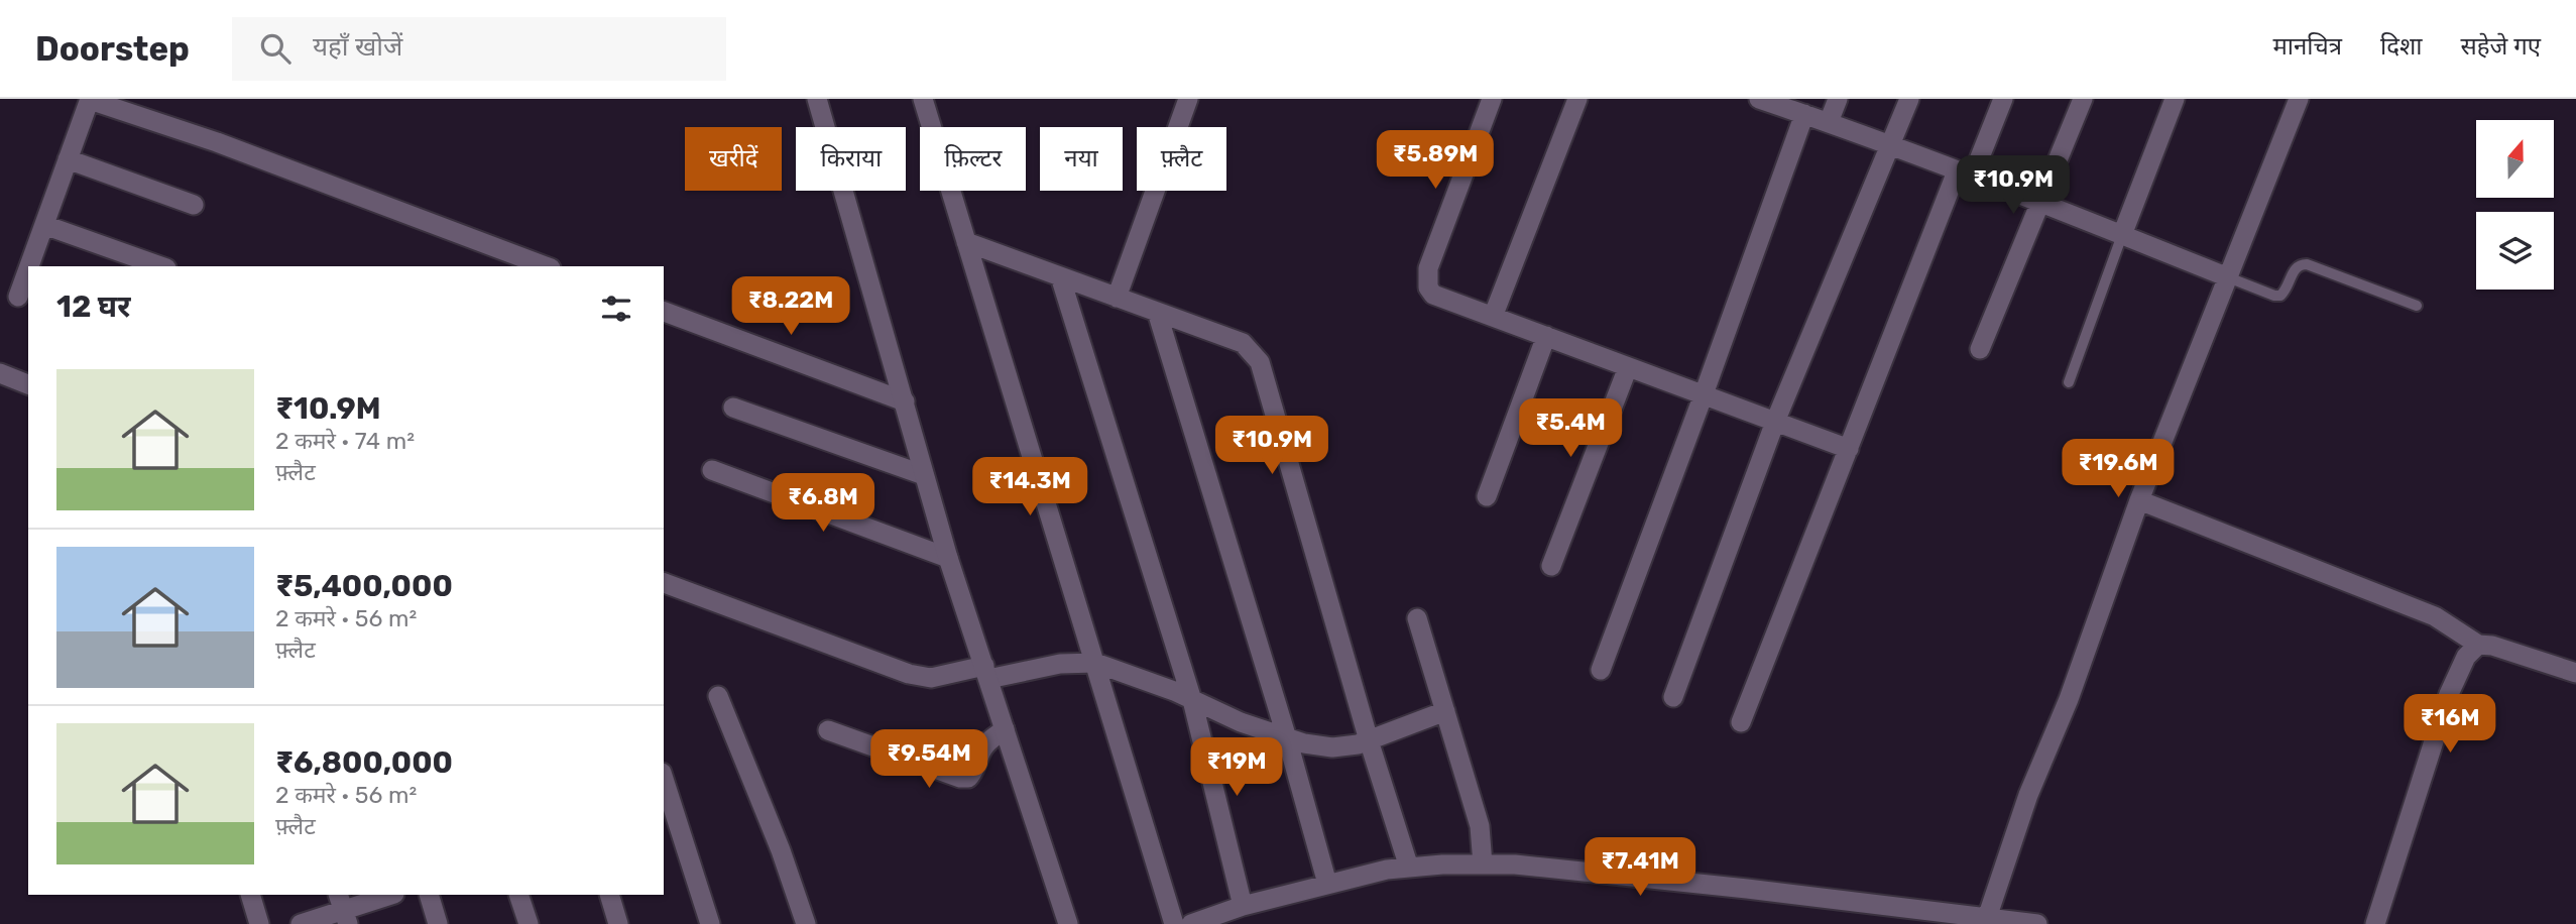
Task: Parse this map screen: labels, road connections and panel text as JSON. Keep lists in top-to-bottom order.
{
  "north": "top",
  "page": {
    "header": "Doorstep",
    "search": "यहाँ खोजें",
    "nav": ["मानचित्र", "दिशा", "सहेजे गए"],
    "chip": [
      "खरीदें",
      "किराया",
      "फ़िल्टर",
      "नया",
      "फ़्लैट"
    ],
    "price": [
      "₹5.89M",
      "₹10.9M",
      "₹8.22M",
      "₹5.4M",
      "₹10.9M",
      "₹19.6M",
      "₹14.3M",
      "₹6.8M",
      "₹16M",
      "₹9.54M",
      "₹19M",
      "₹7.41M"
    ],
    "heading": "12 घर",
    "list": [
      {
        "name": "₹10.9M",
        "note": "2 कमरे · 74 m² · फ़्लैट"
      },
      {
        "name": "₹5,400,000",
        "note": "2 कमरे · 56 m² · फ़्लैट"
      },
      {
        "name": "₹6,800,000",
        "note": "2 कमरे · 56 m² · फ़्लैट"
      }
    ]
  }
}
